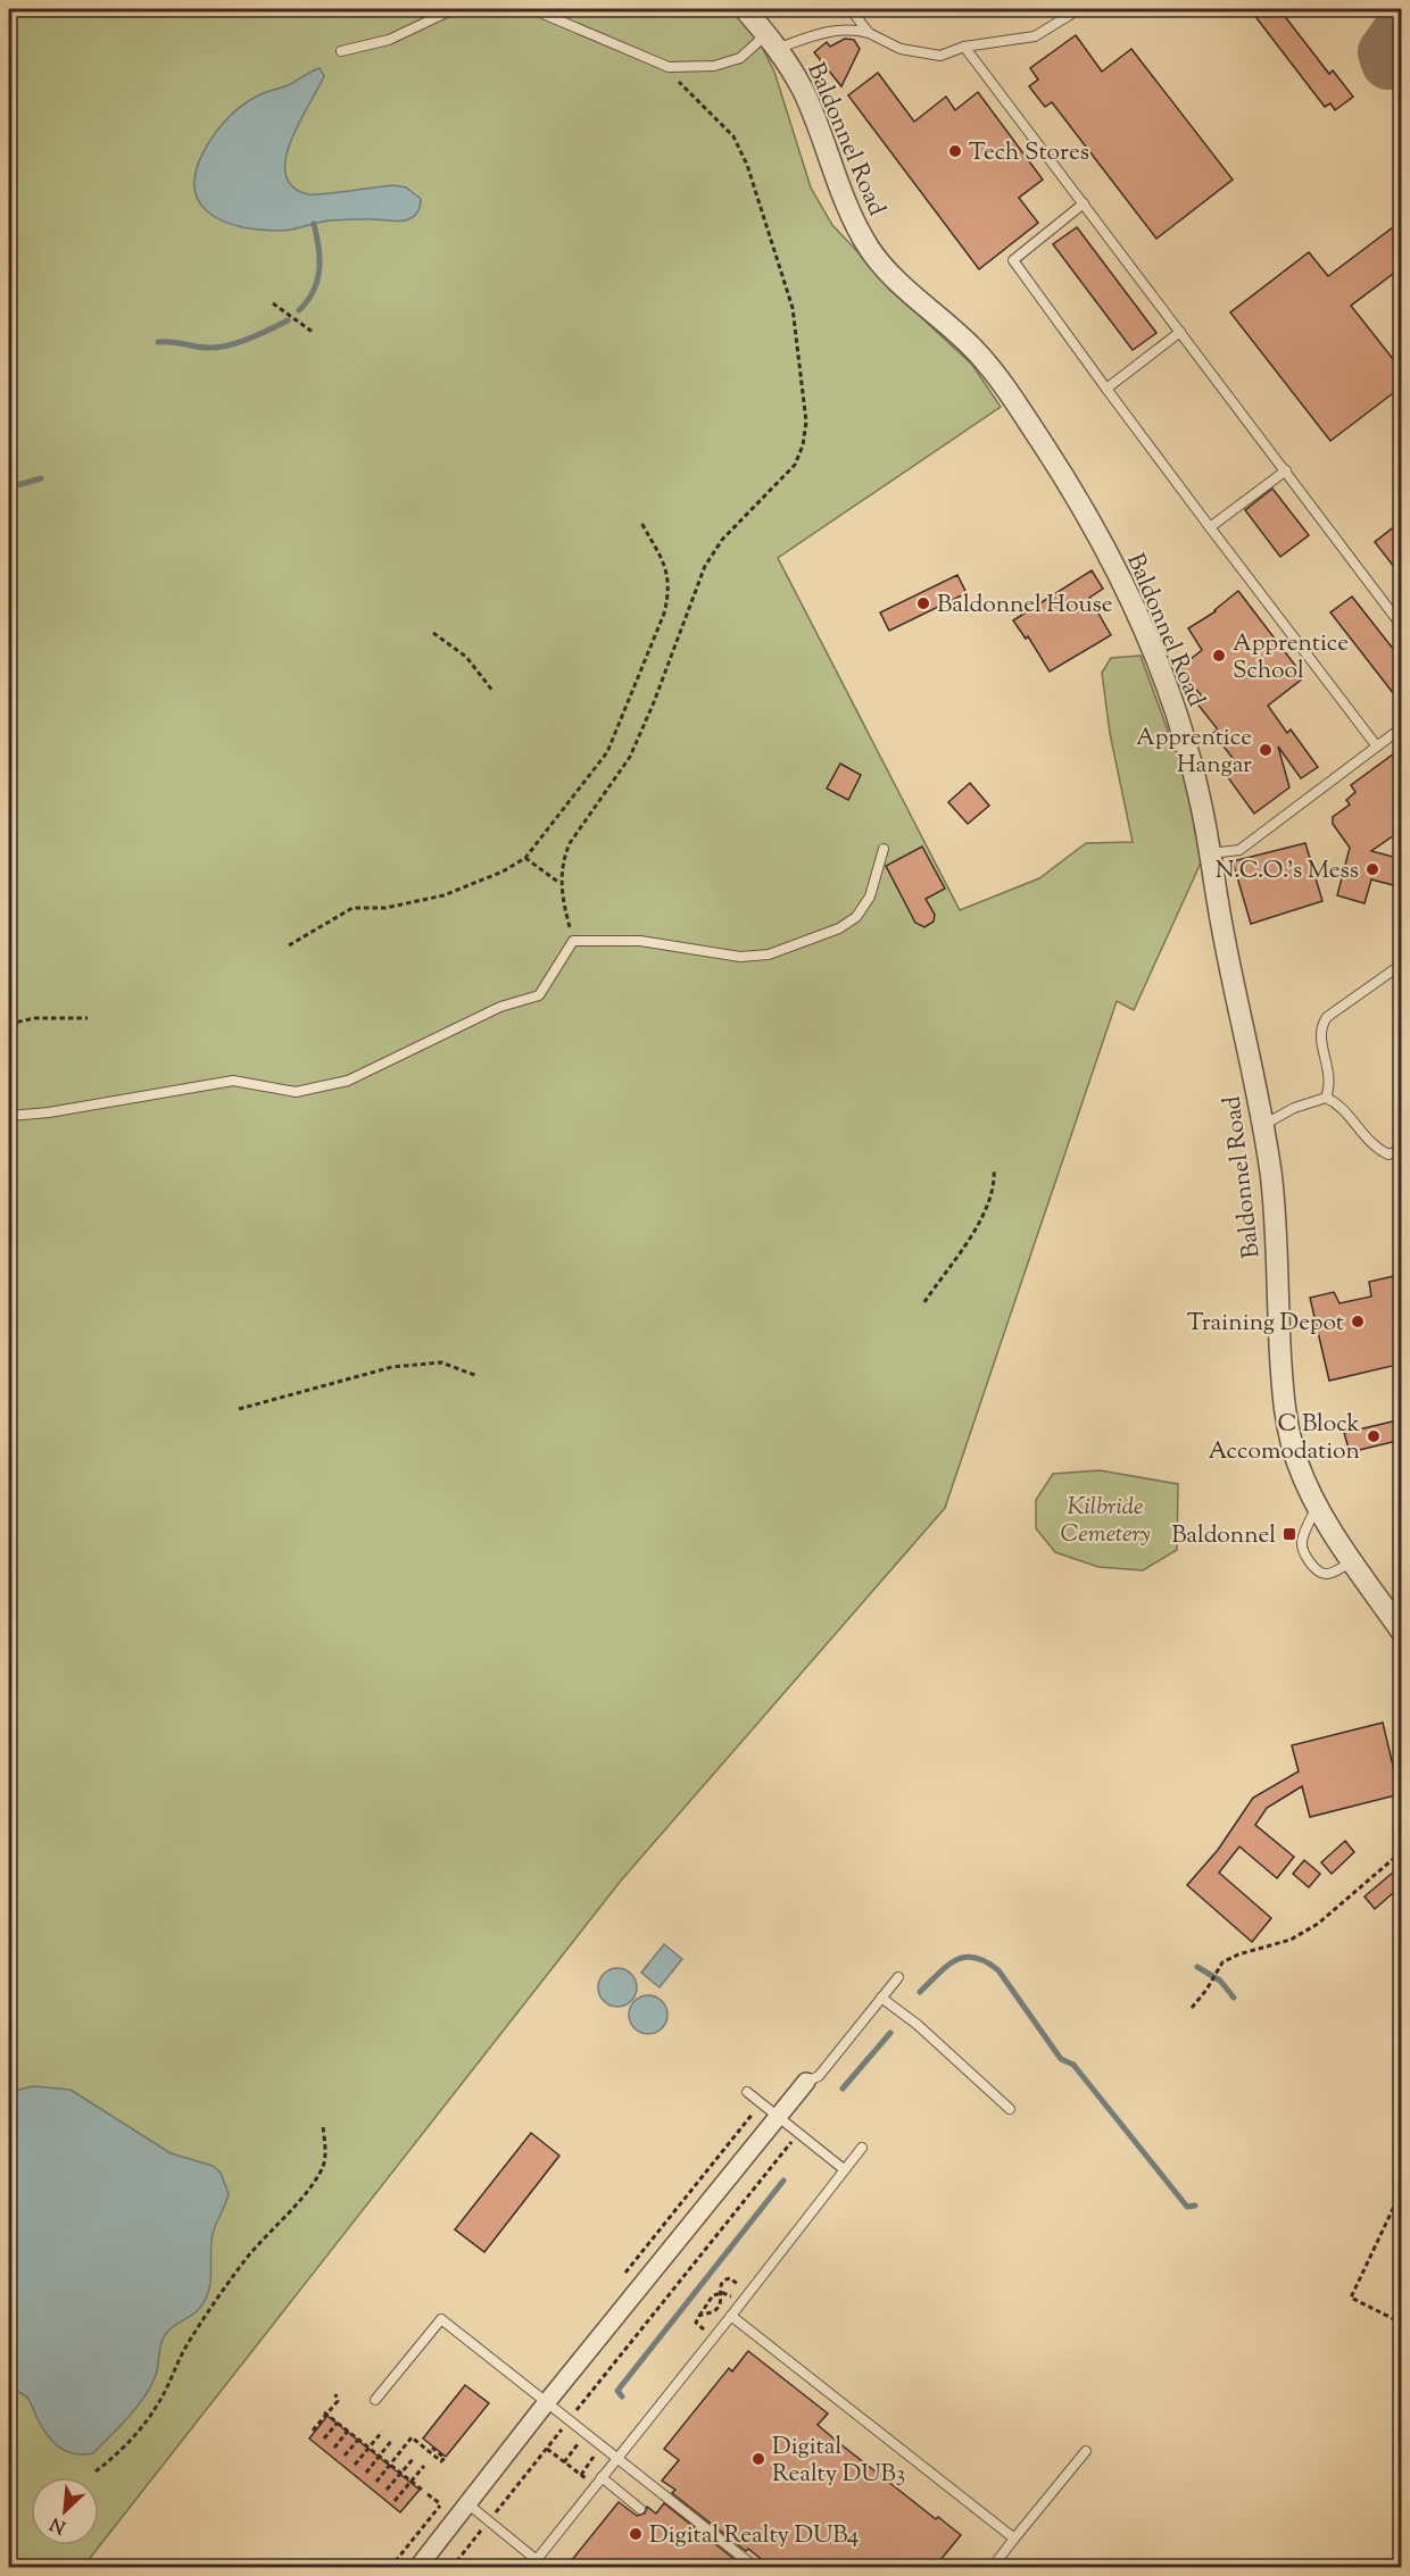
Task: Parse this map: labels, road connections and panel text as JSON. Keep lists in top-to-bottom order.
{
  "streets": {
    "street": ["Baldonnel Road"]
  },
  "parks": ["Kilbride Cemetery"],
  "places": {
    "other": [
      "Tech Stores",
      "Baldonnel House",
      "Apprentice School",
      "Apprentice Hangar",
      "N.C.O.'s Mess",
      "Training Depot",
      "C Block Accomodation",
      "Digital Realty DUB3",
      "Digital Realty DUB4"
    ],
    "transit": ["Baldonnel"]
  },
  "north": "bottom left"
}
